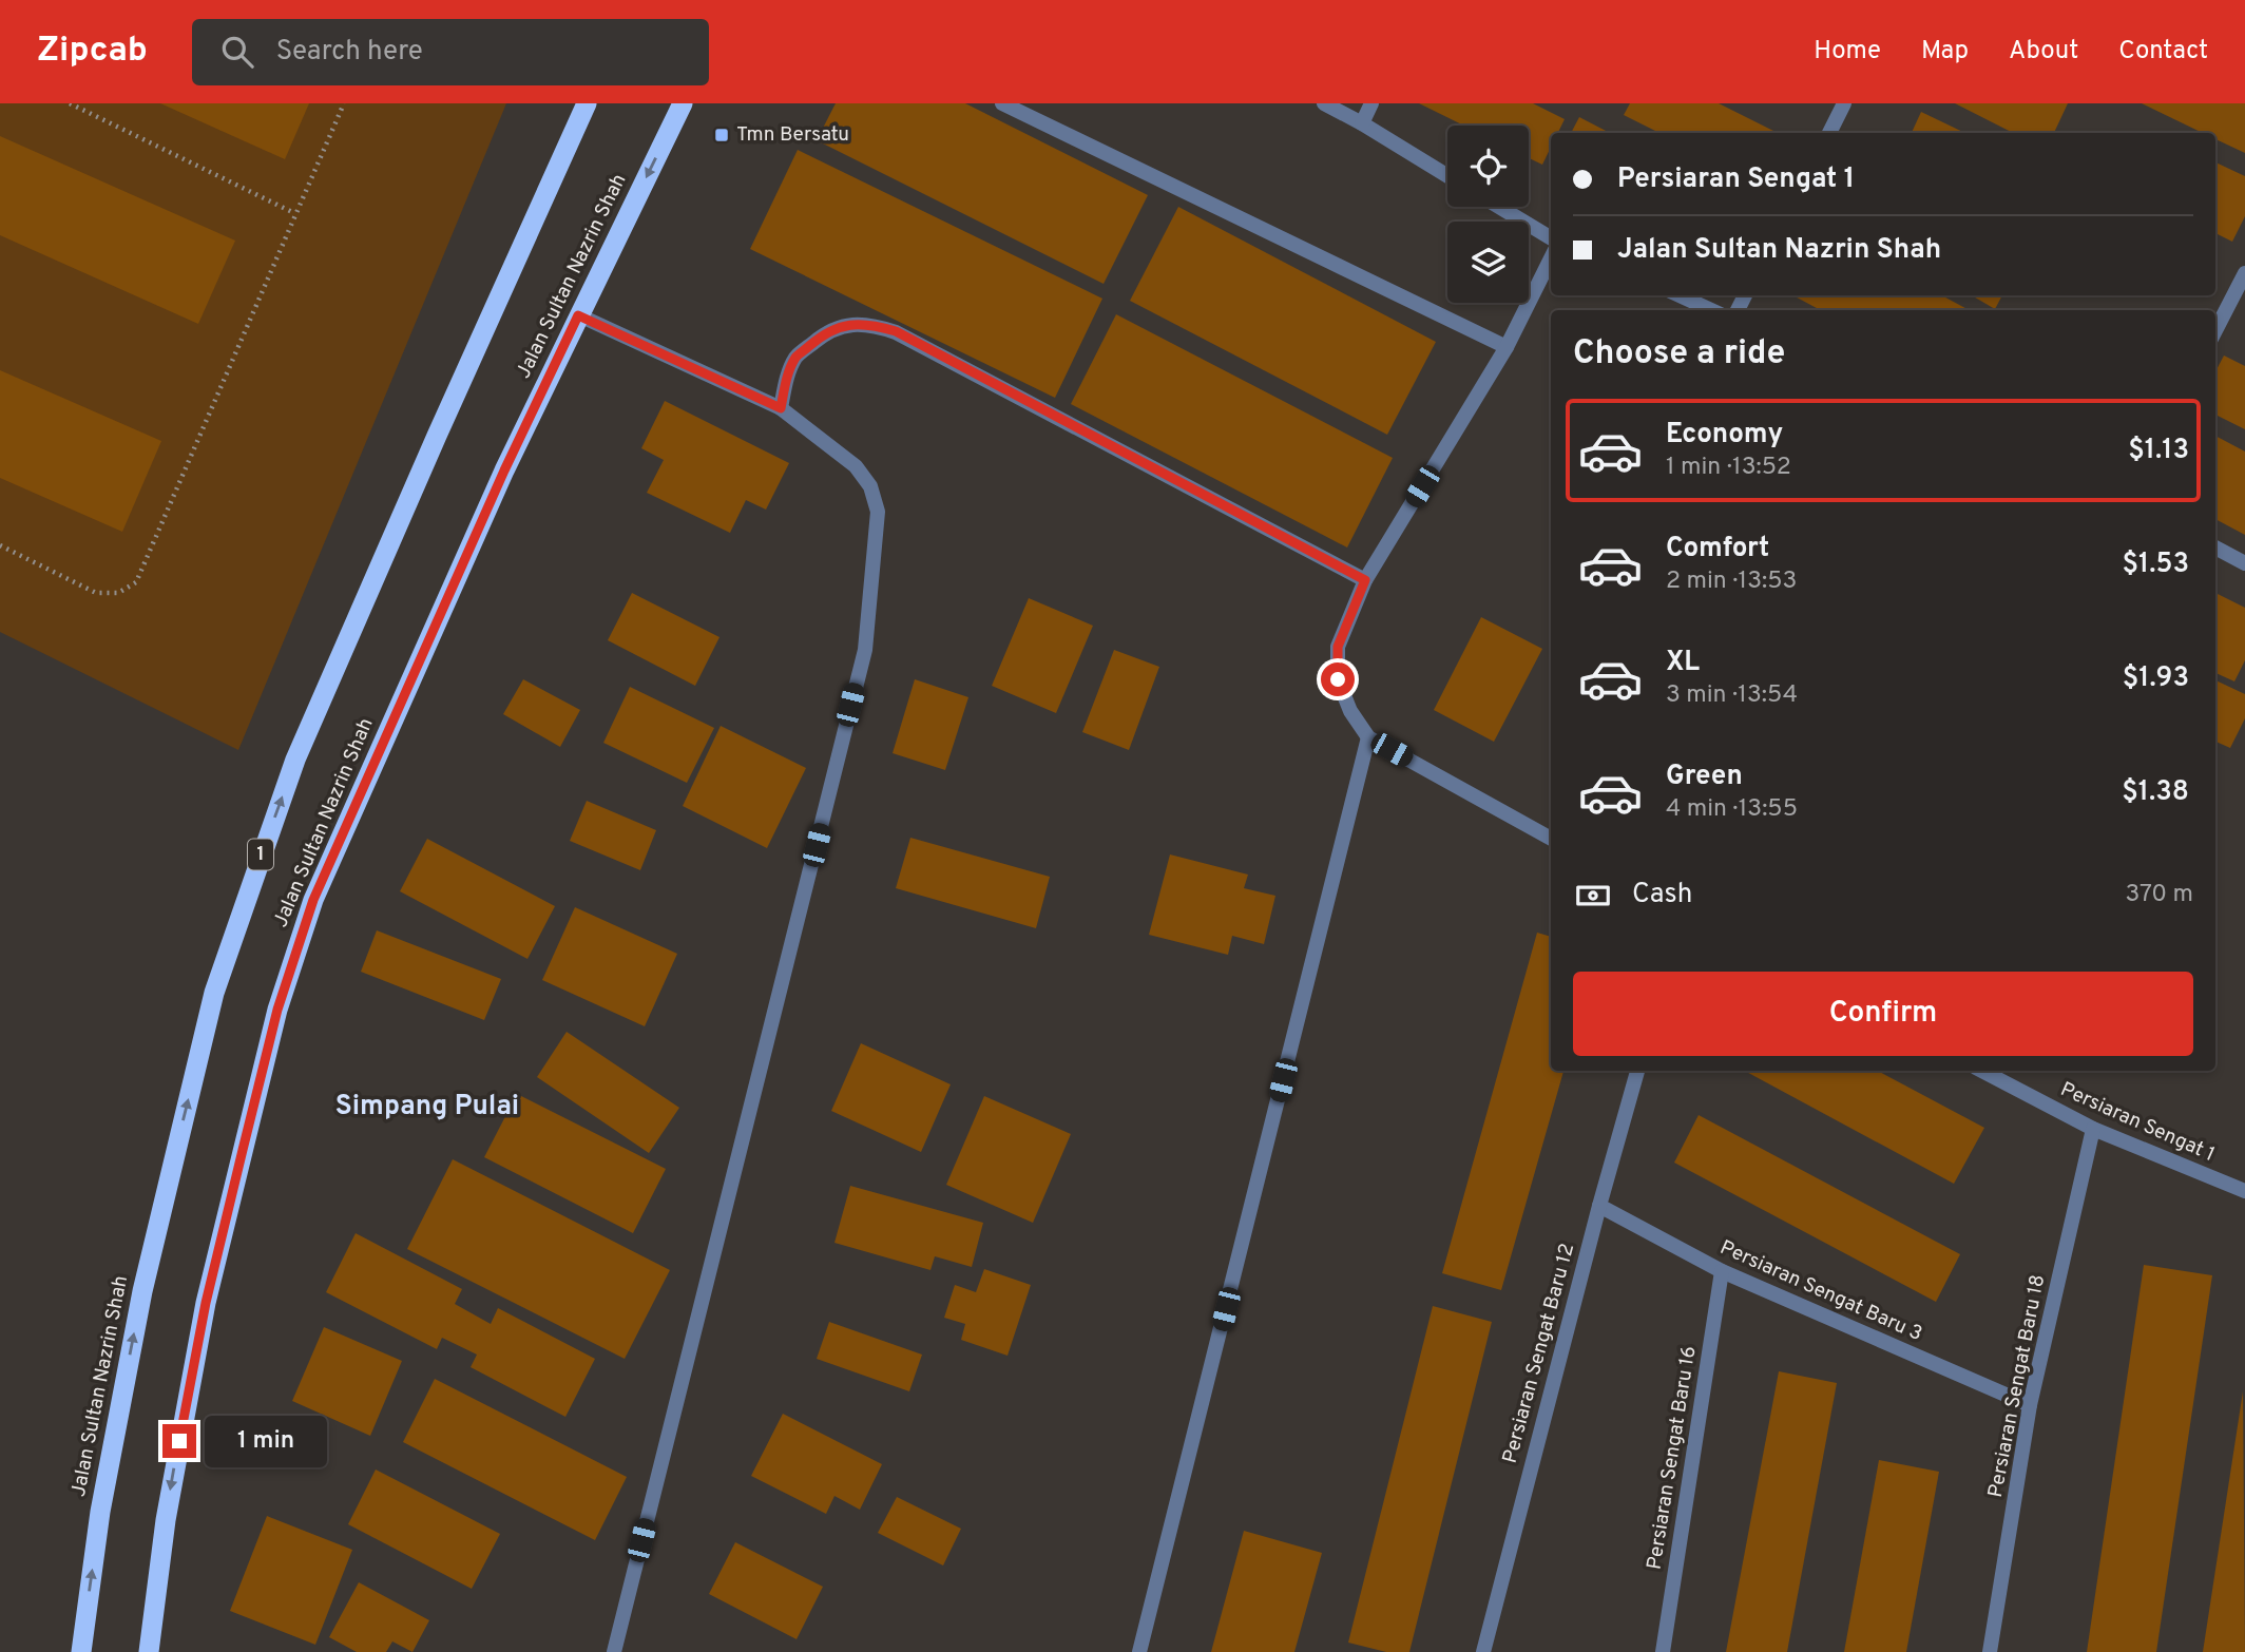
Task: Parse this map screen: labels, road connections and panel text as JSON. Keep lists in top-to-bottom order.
{
  "streets": {
    "highway": ["Jalan Sultan Nazrin Shah", "1"],
    "street": [
      "Persiaran Sengat 1",
      "Persiaran Sengat Baru 3",
      "Persiaran Sengat Baru 12",
      "Persiaran Sengat Baru 18",
      "Persiaran Sengat Baru 16"
    ]
  },
  "crossings": [
    ["Persiaran Sengat 1", "Persiaran Sengat Baru 18"],
    ["Persiaran Sengat Baru 3", "Persiaran Sengat Baru 12"],
    ["Persiaran Sengat Baru 3", "Persiaran Sengat Baru 18"],
    ["Persiaran Sengat Baru 3", "Persiaran Sengat Baru 16"]
  ],
  "districts": ["Simpang Pulai"],
  "places": {
    "transit": ["Tmn Bersatu"]
  },
  "page": {
    "header": "Zipcab",
    "search": "Search here",
    "nav": [
      "Home",
      "Map",
      "About",
      "Contact"
    ],
    "banner": ["Persiaran Sengat 1", "Jalan Sultan Nazrin Shah"],
    "heading": "Choose a ride",
    "list": [
      {
        "name": "Economy",
        "note": "1 min · 13:52",
        "value": "$1.13"
      },
      {
        "name": "Comfort",
        "note": "2 min · 13:53",
        "value": "$1.53"
      },
      {
        "name": "XL",
        "note": "3 min · 13:54",
        "value": "$1.93"
      },
      {
        "name": "Green",
        "note": "4 min · 13:55",
        "value": "$1.38"
      }
    ],
    "pay": ["Cash", "370 m"],
    "buttons": "Confirm",
    "bubble": "1 min"
  }
}
